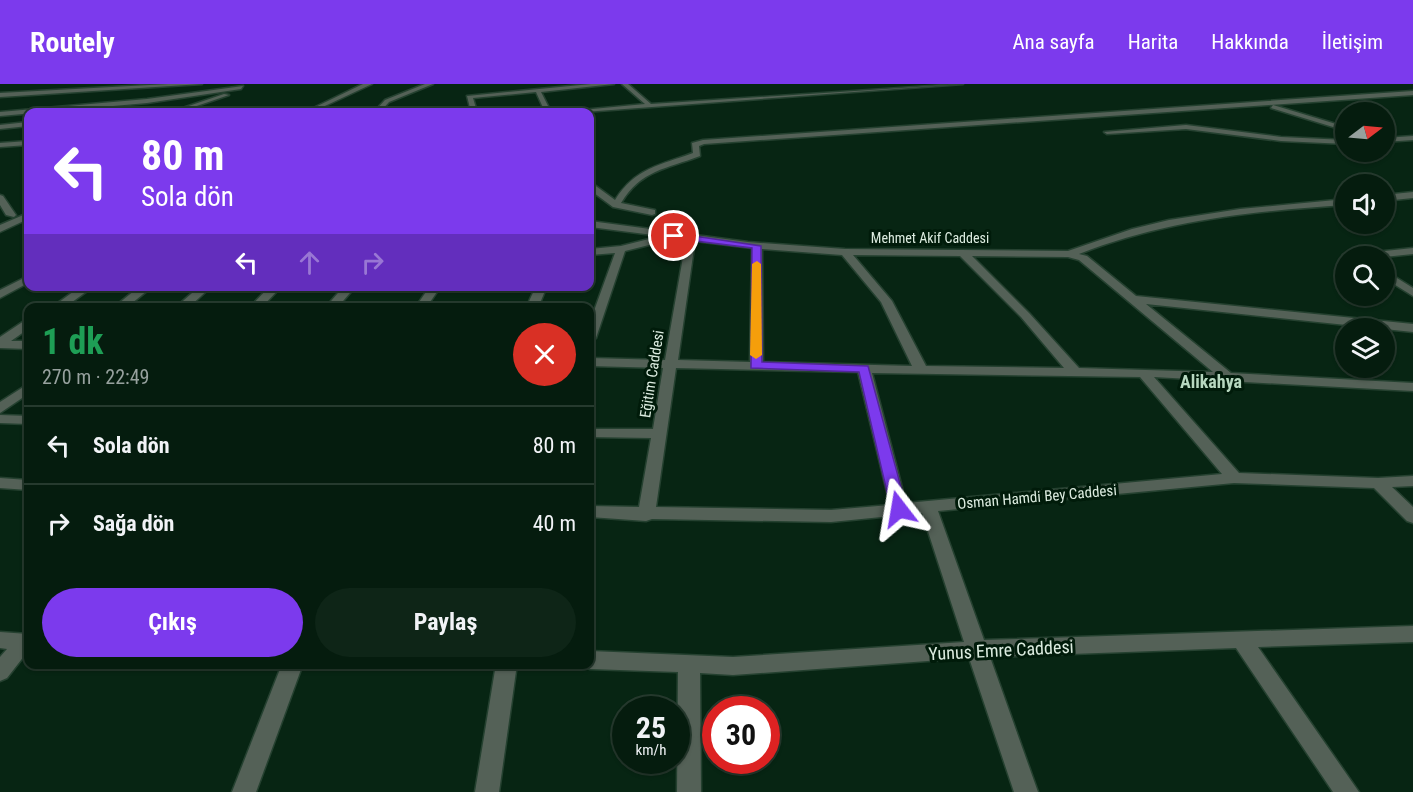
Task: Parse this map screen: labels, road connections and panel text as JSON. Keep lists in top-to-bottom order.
{
  "streets": {
    "street": [
      "Mehmet Akif Caddesi",
      "Eğitim Caddesi",
      "Osman Hamdi Bey Caddesi",
      "Yunus Emre Caddesi"
    ]
  },
  "crossings": [
    ["Mehmet Akif Caddesi", "Eğitim Caddesi"],
    ["Eğitim Caddesi", "Osman Hamdi Bey Caddesi"]
  ],
  "districts": ["Alikahya"],
  "north": "right",
  "page": {
    "header": "Routely",
    "nav": [
      "Ana sayfa",
      "Harita",
      "Hakkında",
      "İletişim"
    ],
    "turn": ["80 m", "Sola dön"],
    "heading": ["1 dk", "270 m · 22:49"],
    "list": [
      {
        "name": "Sola dön",
        "value": "80 m"
      },
      {
        "name": "Sağa dön",
        "value": "40 m"
      }
    ],
    "buttons": ["Çıkış", "Paylaş"],
    "speed": "25 km/h",
    "limit": "30"
  }
}
